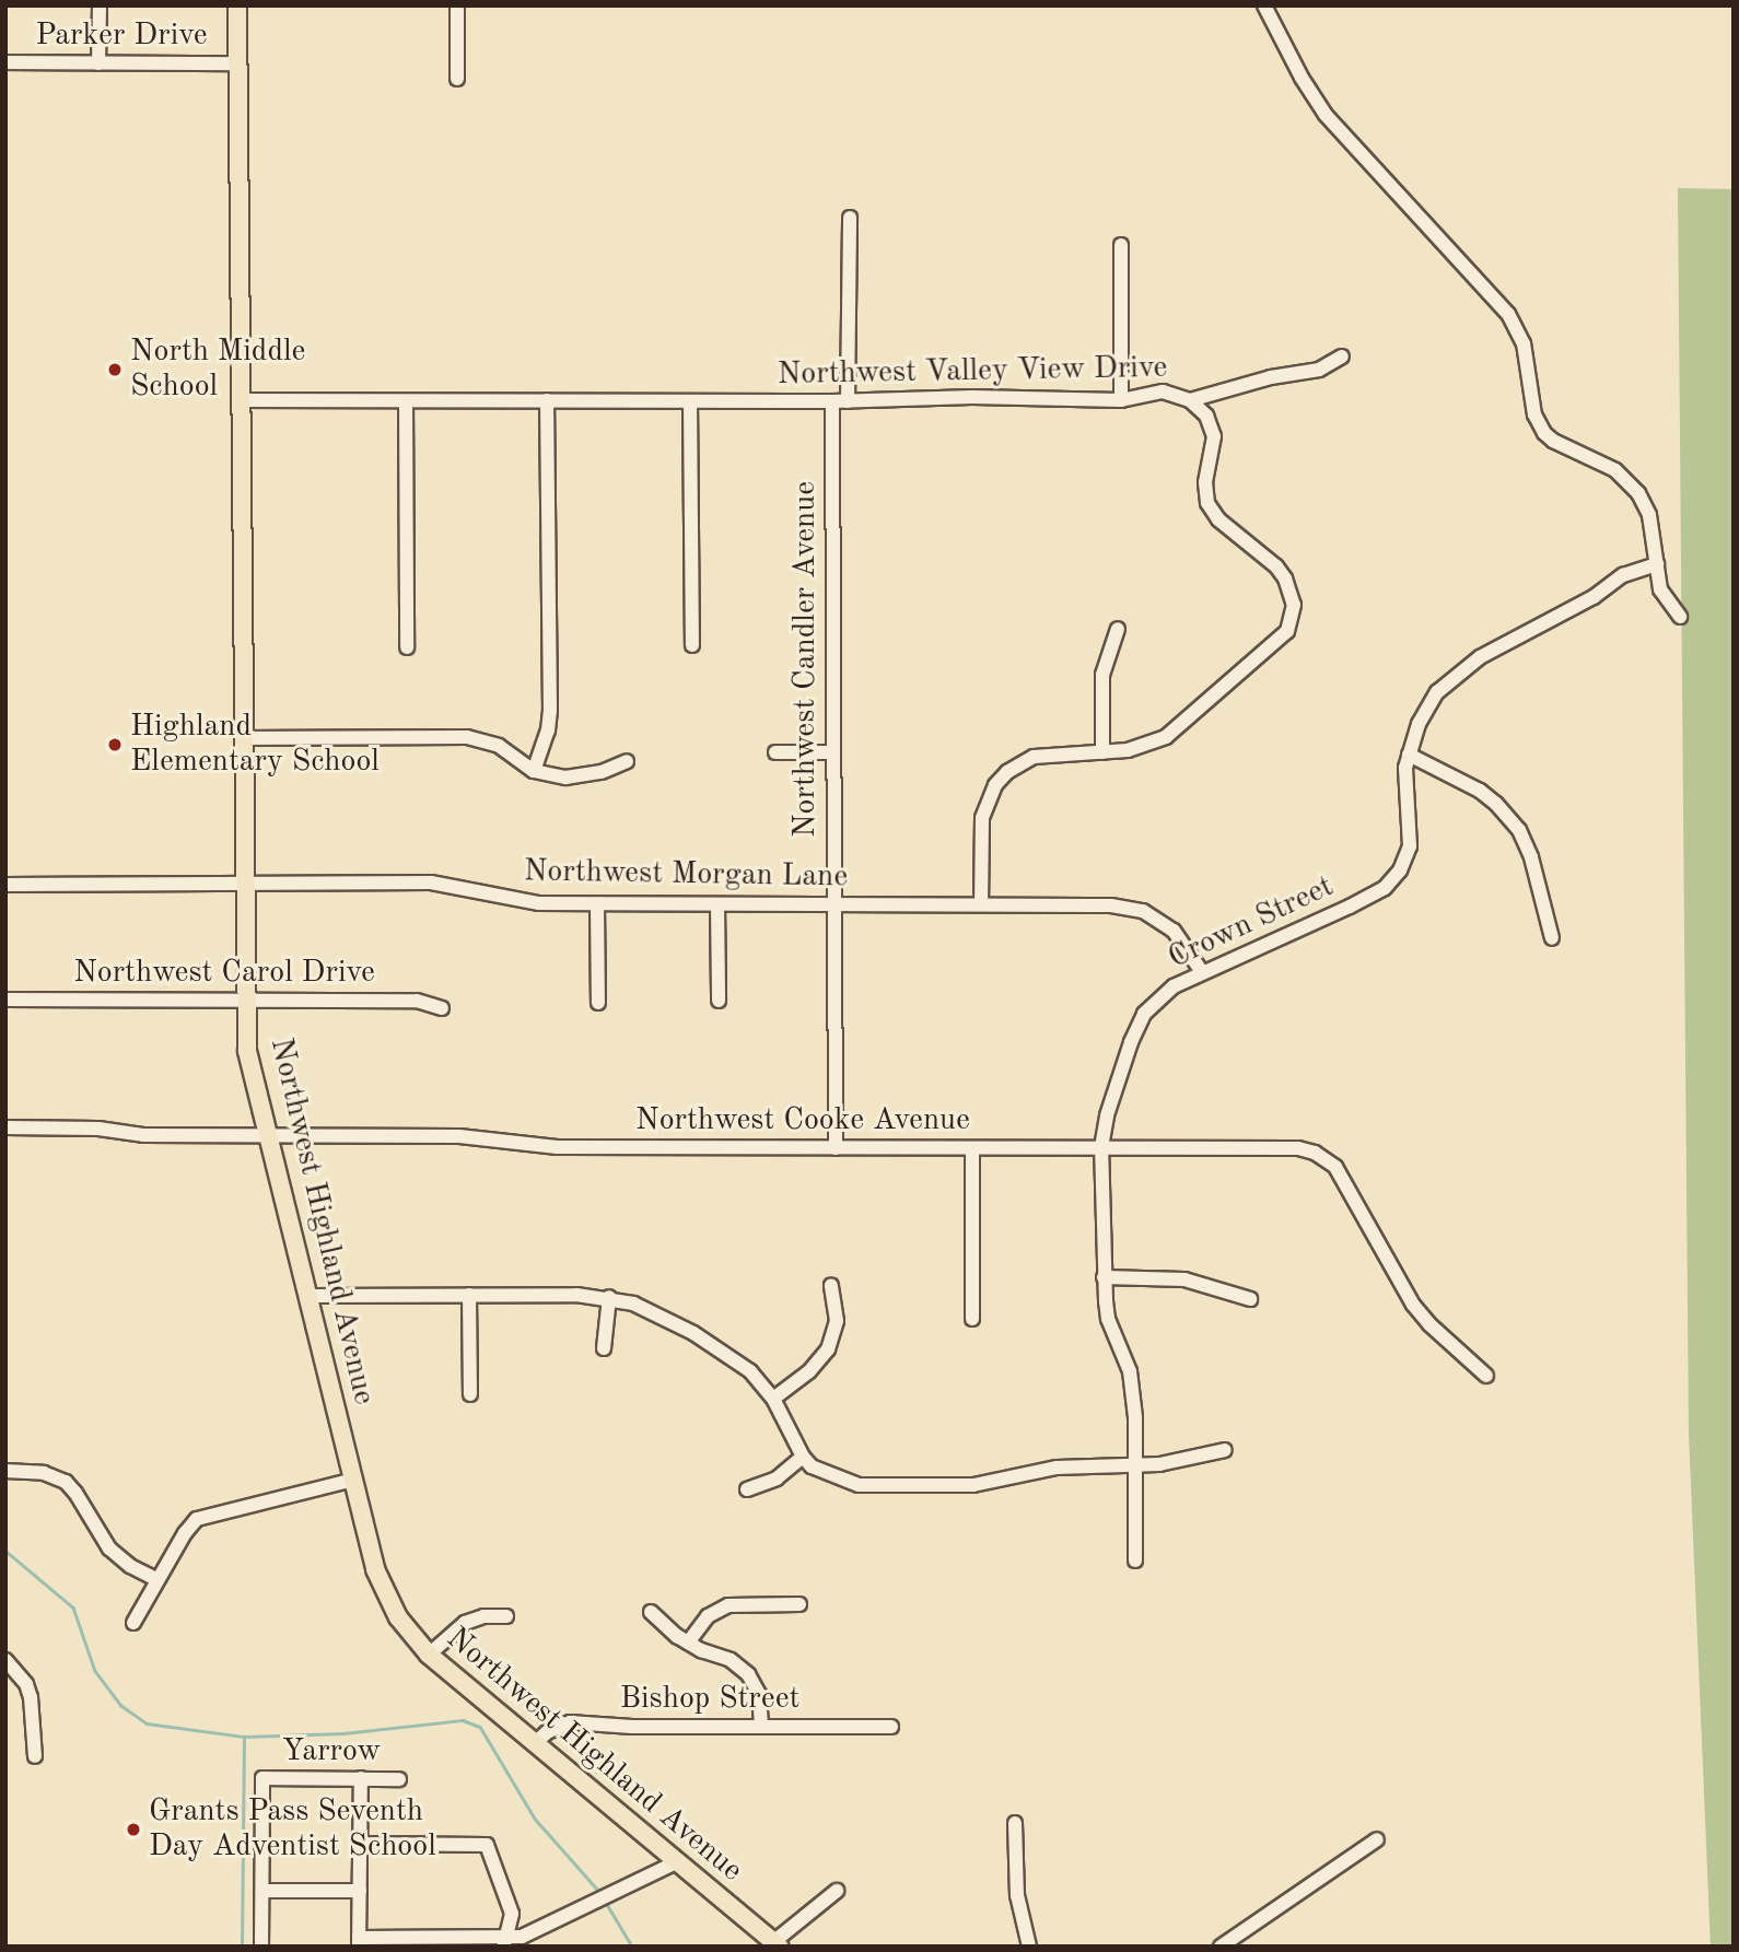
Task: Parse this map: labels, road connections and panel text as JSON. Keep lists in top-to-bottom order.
{
  "streets": {
    "main road": ["Northwest Highland Avenue"],
    "street": [
      "Parker Drive",
      "Northwest Valley View Drive",
      "Northwest Candler Avenue",
      "Northwest Morgan Lane",
      "Crown Street",
      "Northwest Carol Drive",
      "Northwest Cooke Avenue",
      "Bishop Street",
      "Yarrow"
    ]
  },
  "crossings": [
    ["Parker Drive", "Northwest Highland Avenue"],
    ["Northwest Valley View Drive", "Northwest Candler Avenue"],
    ["Northwest Valley View Drive", "Northwest Morgan Lane"],
    ["Northwest Valley View Drive", "Northwest Highland Avenue"],
    ["Northwest Candler Avenue", "Northwest Morgan Lane"],
    ["Northwest Candler Avenue", "Northwest Cooke Avenue"],
    ["Northwest Morgan Lane", "Crown Street"],
    ["Northwest Morgan Lane", "Northwest Highland Avenue"],
    ["Crown Street", "Northwest Cooke Avenue"],
    ["Northwest Carol Drive", "Northwest Highland Avenue"],
    ["Northwest Cooke Avenue", "Northwest Highland Avenue"],
    ["Northwest Highland Avenue", "Bishop Street"]
  ],
  "places": ["North Middle School", "Highland Elementary School", "Grants Pass Seventh Day Adventist School"]
}
